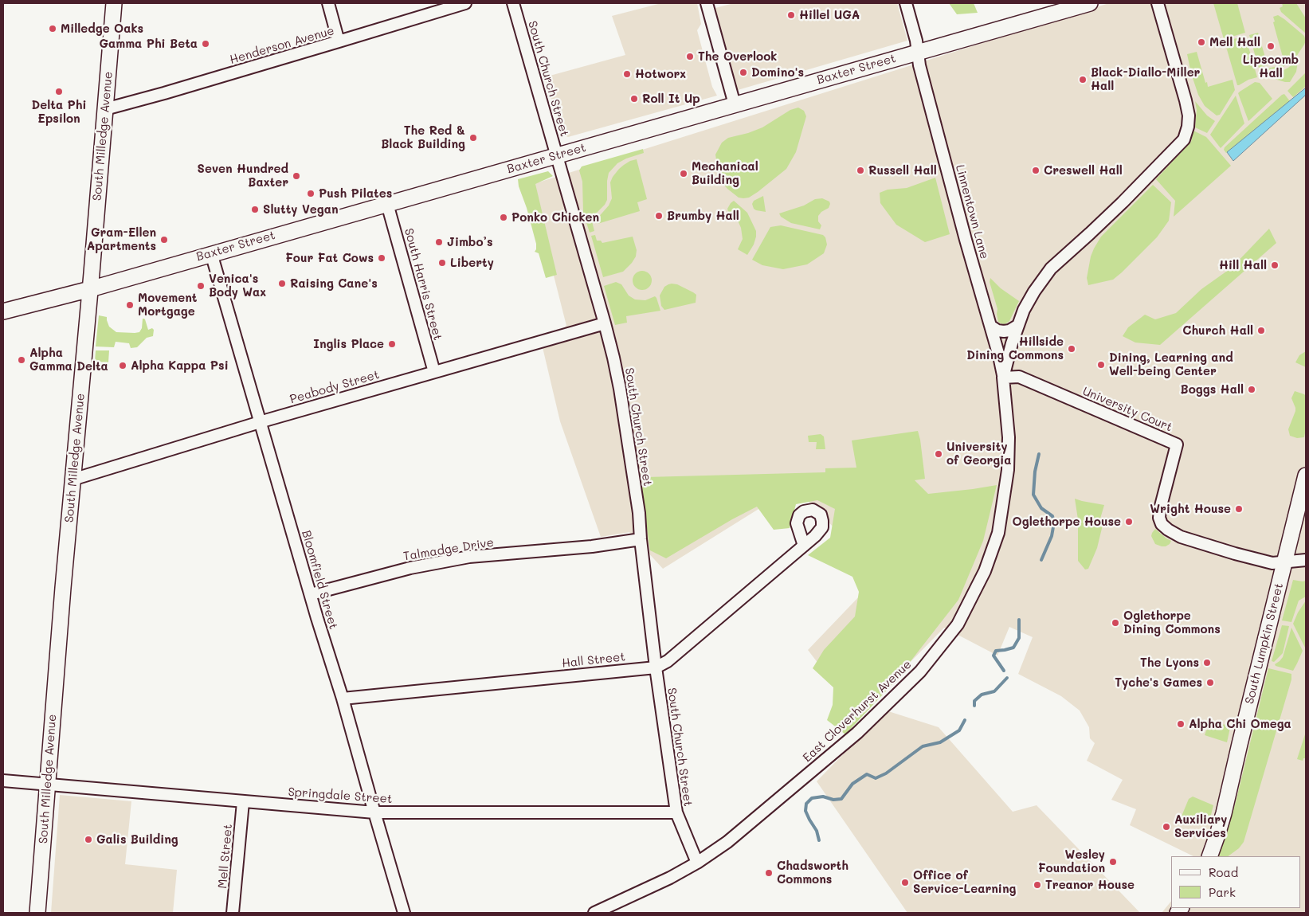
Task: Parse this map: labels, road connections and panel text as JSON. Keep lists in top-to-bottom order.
{
  "streets": {
    "main road": ["Baxter Street", "South Milledge Avenue", "South Lumpkin Street"],
    "street": [
      "Henderson Avenue",
      "South Church Street",
      "Linnentown Lane",
      "South Harris Street",
      "Peabody Street",
      "University Court",
      "Talmadge Drive",
      "Bloomfield Street",
      "Hall Street",
      "East Cloverhurst Avenue",
      "Springdale Street",
      "Mell Street"
    ]
  },
  "crossings": [
    ["Henderson Avenue", "South Milledge Avenue"],
    ["Baxter Street", "South Church Street"],
    ["Baxter Street", "South Milledge Avenue"],
    ["Baxter Street", "Linnentown Lane"],
    ["Baxter Street", "South Harris Street"],
    ["Baxter Street", "Bloomfield Street"],
    ["South Church Street", "Peabody Street"],
    ["South Church Street", "Talmadge Drive"],
    ["South Church Street", "Hall Street"],
    ["South Church Street", "East Cloverhurst Avenue"],
    ["South Church Street", "Springdale Street"],
    ["South Milledge Avenue", "Peabody Street"],
    ["South Milledge Avenue", "Springdale Street"],
    ["Linnentown Lane", "University Court"],
    ["Linnentown Lane", "East Cloverhurst Avenue"],
    ["South Harris Street", "Peabody Street"],
    ["Peabody Street", "Bloomfield Street"],
    ["University Court", "South Lumpkin Street"],
    ["University Court", "East Cloverhurst Avenue"],
    ["Talmadge Drive", "Bloomfield Street"],
    ["Bloomfield Street", "Hall Street"],
    ["Bloomfield Street", "Springdale Street"],
    ["Springdale Street", "Mell Street"]
  ],
  "places": [
    "Hillel UGA",
    "Milledge Oaks",
    "Mell Hall",
    "Gamma Phi Beta",
    "Lipscomb Hall",
    "The Overlook",
    "Domino's",
    "Hotworx",
    "Black-Diallo-Miller Hall",
    "Delta Phi Epsilon",
    "Roll It Up",
    "The Red & Black Building",
    "Russell Hall",
    "Creswell Hall",
    "Mechanical Building",
    "Seven Hundred Baxter",
    "Push Pilates",
    "Slutty Vegan",
    "Brumby Hall",
    "Ponko Chicken",
    "Gram-Ellen Apartments",
    "Jimbo’s",
    "Four Fat Cows",
    "Liberty",
    "Hill Hall",
    "Raising Cane's",
    "Venica's Body Wax",
    "Movement Mortgage",
    "Church Hall",
    "Inglis Place",
    "Hillside Dining Commons",
    "Alpha Gamma Delta",
    "Dining, Learning and Well-being Center",
    "Alpha Kappa Psi",
    "Boggs Hall",
    "University of Georgia",
    "Wright House",
    "Oglethorpe House",
    "Oglethorpe Dining Commons",
    "The Lyons",
    "Tyche's Games",
    "Alpha Chi Omega",
    "Auxiliary Services",
    "Galis Building",
    "Wesley Foundation",
    "Chadsworth Commons",
    "Office of Service-Learning",
    "Treanor House"
  ],
  "legend": ["Road", "Park"]
}
